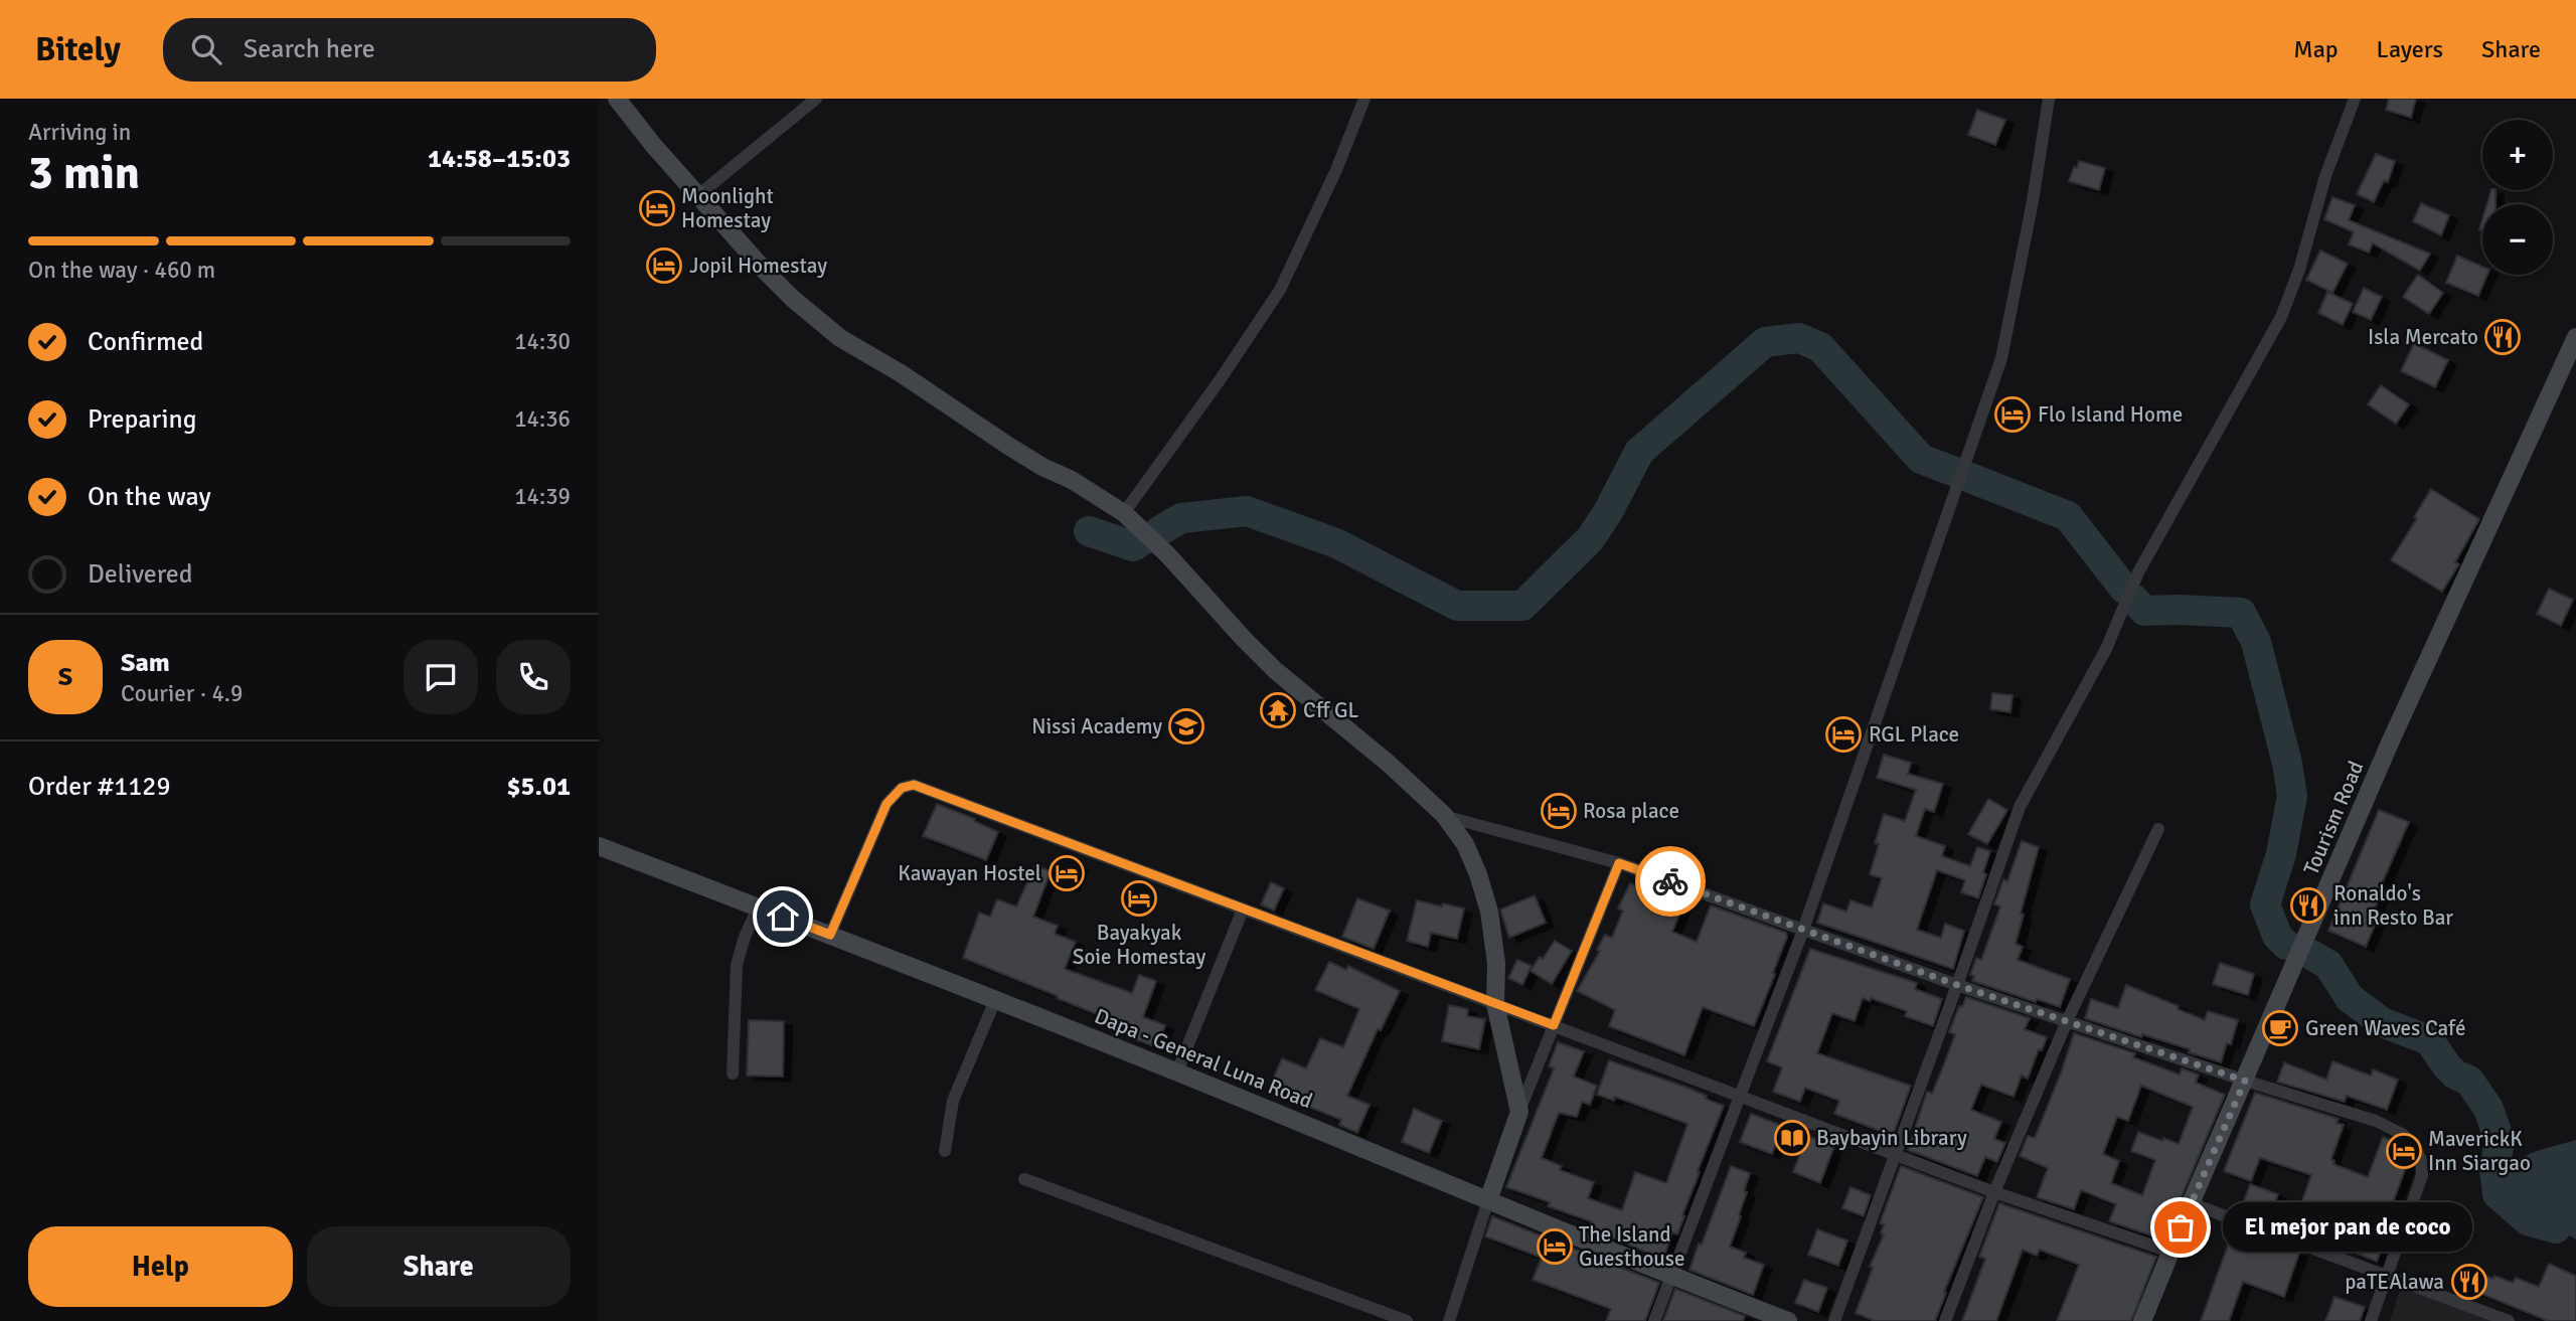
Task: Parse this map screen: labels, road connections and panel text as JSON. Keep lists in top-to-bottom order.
{
  "streets": {
    "street": ["Tourism Road", "Dapa - General Luna Road"]
  },
  "places": {
    "hotel": [
      "Moonlight Homestay",
      "Jopil Homestay",
      "Flo Island Home",
      "RGL Place",
      "Rosa place",
      "Kawayan Hostel",
      "Bayakyak Soie Homestay",
      "MaverickK Inn Siargao",
      "The Island Guesthouse"
    ],
    "restaurant": ["Isla Mercato", "Ronaldo's inn Resto Bar", "paTEAlawa"],
    "temple": ["Cff GL"],
    "school or university": ["Nissi Academy"],
    "cafe": ["Green Waves Café"],
    "library": ["Baybayin Library"],
    "other": ["El mejor pan de coco"]
  },
  "page": {
    "header": "Bitely",
    "search": "Search here",
    "nav": ["Map", "Layers", "Share"],
    "heading": ["3 min", "Arriving in", "14:58–15:03"],
    "panel": [
      "Sam",
      "Courier · 4.9",
      "Order #1129",
      "$5.01"
    ],
    "map_buttons": ["+", "−"],
    "bar": "On the way · 460 m",
    "list": [
      ["Confirmed", "14:30"],
      ["Preparing", "14:36"],
      ["On the way", "14:39"],
      "Delivered"
    ],
    "round": "S",
    "bubble": "El mejor pan de coco",
    "buttons": ["Help", "Share"]
  }
}
